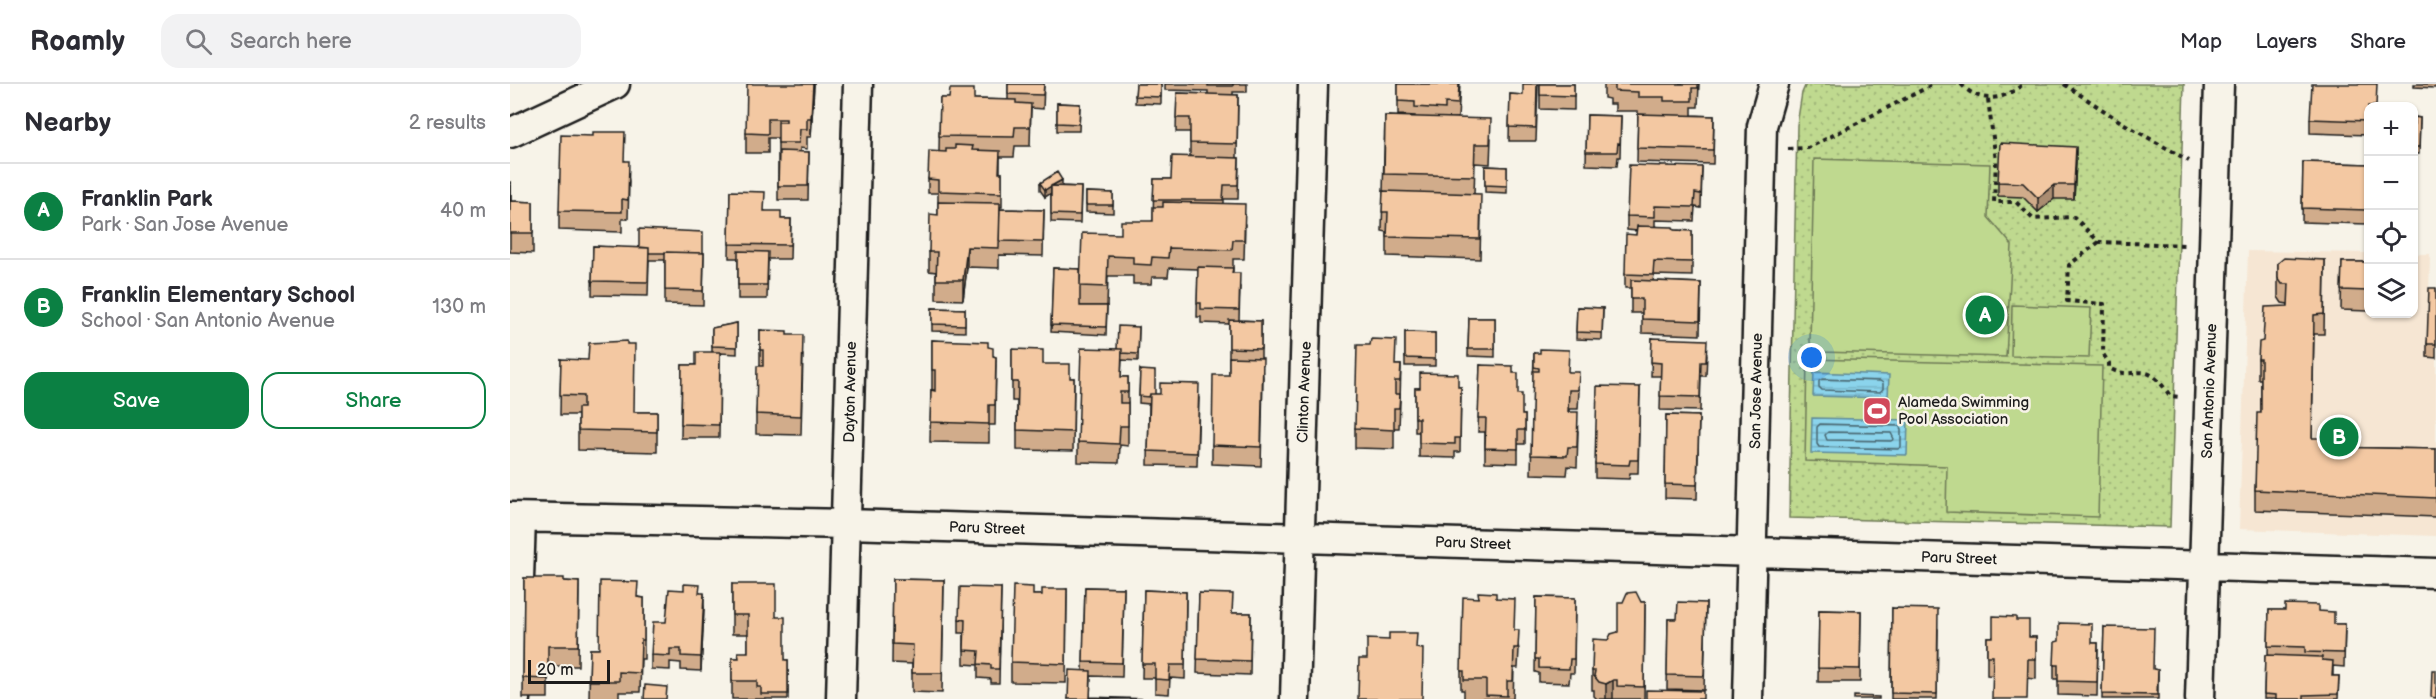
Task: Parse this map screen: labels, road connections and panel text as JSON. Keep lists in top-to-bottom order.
{
  "streets": {
    "street": [
      "San Jose Avenue",
      "San Antonio Avenue",
      "Dayton Avenue",
      "Clinton Avenue",
      "Paru Street"
    ]
  },
  "crossings": [
    ["San Jose Avenue", "Paru Street"],
    ["San Antonio Avenue", "Paru Street"],
    ["Dayton Avenue", "Paru Street"],
    ["Clinton Avenue", "Paru Street"]
  ],
  "places": {
    "sports": ["Alameda Swimming Pool Association"]
  },
  "scale_bar": "20 m",
  "page": {
    "header": "Roamly",
    "search": "Search here",
    "nav": ["Map", "Layers", "Share"],
    "heading": ["Nearby", "2 results"],
    "map_buttons": ["+", "−"],
    "list": [
      {
        "mark": "A",
        "name": "Franklin Park",
        "note": "Park · San Jose Avenue",
        "value": "40 m"
      },
      {
        "mark": "B",
        "name": "Franklin Elementary School",
        "note": "School · San Antonio Avenue",
        "value": "130 m"
      }
    ],
    "pins": ["A", "B"],
    "buttons": ["Save", "Share"],
    "scale": "20 m"
  }
}
